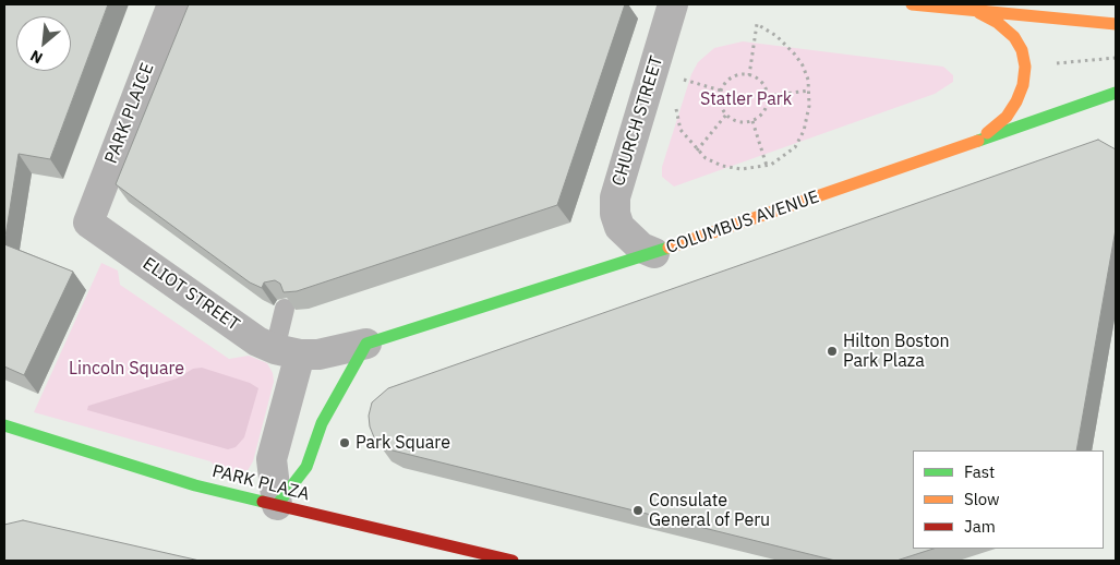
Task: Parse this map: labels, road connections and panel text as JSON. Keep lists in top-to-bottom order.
{
  "streets": {
    "main road": ["COLUMBUS AVENUE", "PARK PLAZA"],
    "street": ["PARK PLAICE", "CHURCH STREET", "ELIOT STREET"]
  },
  "crossings": [
    ["PARK PLAICE", "ELIOT STREET"],
    ["CHURCH STREET", "COLUMBUS AVENUE"],
    ["COLUMBUS AVENUE", "ELIOT STREET"]
  ],
  "parks": ["Statler Park", "Lincoln Square"],
  "places": ["Hilton Boston Park Plaza", "Park Square", "Consulate General of Peru"],
  "legend": ["Fast", "Slow", "Jam"],
  "north": "bottom left"
}
